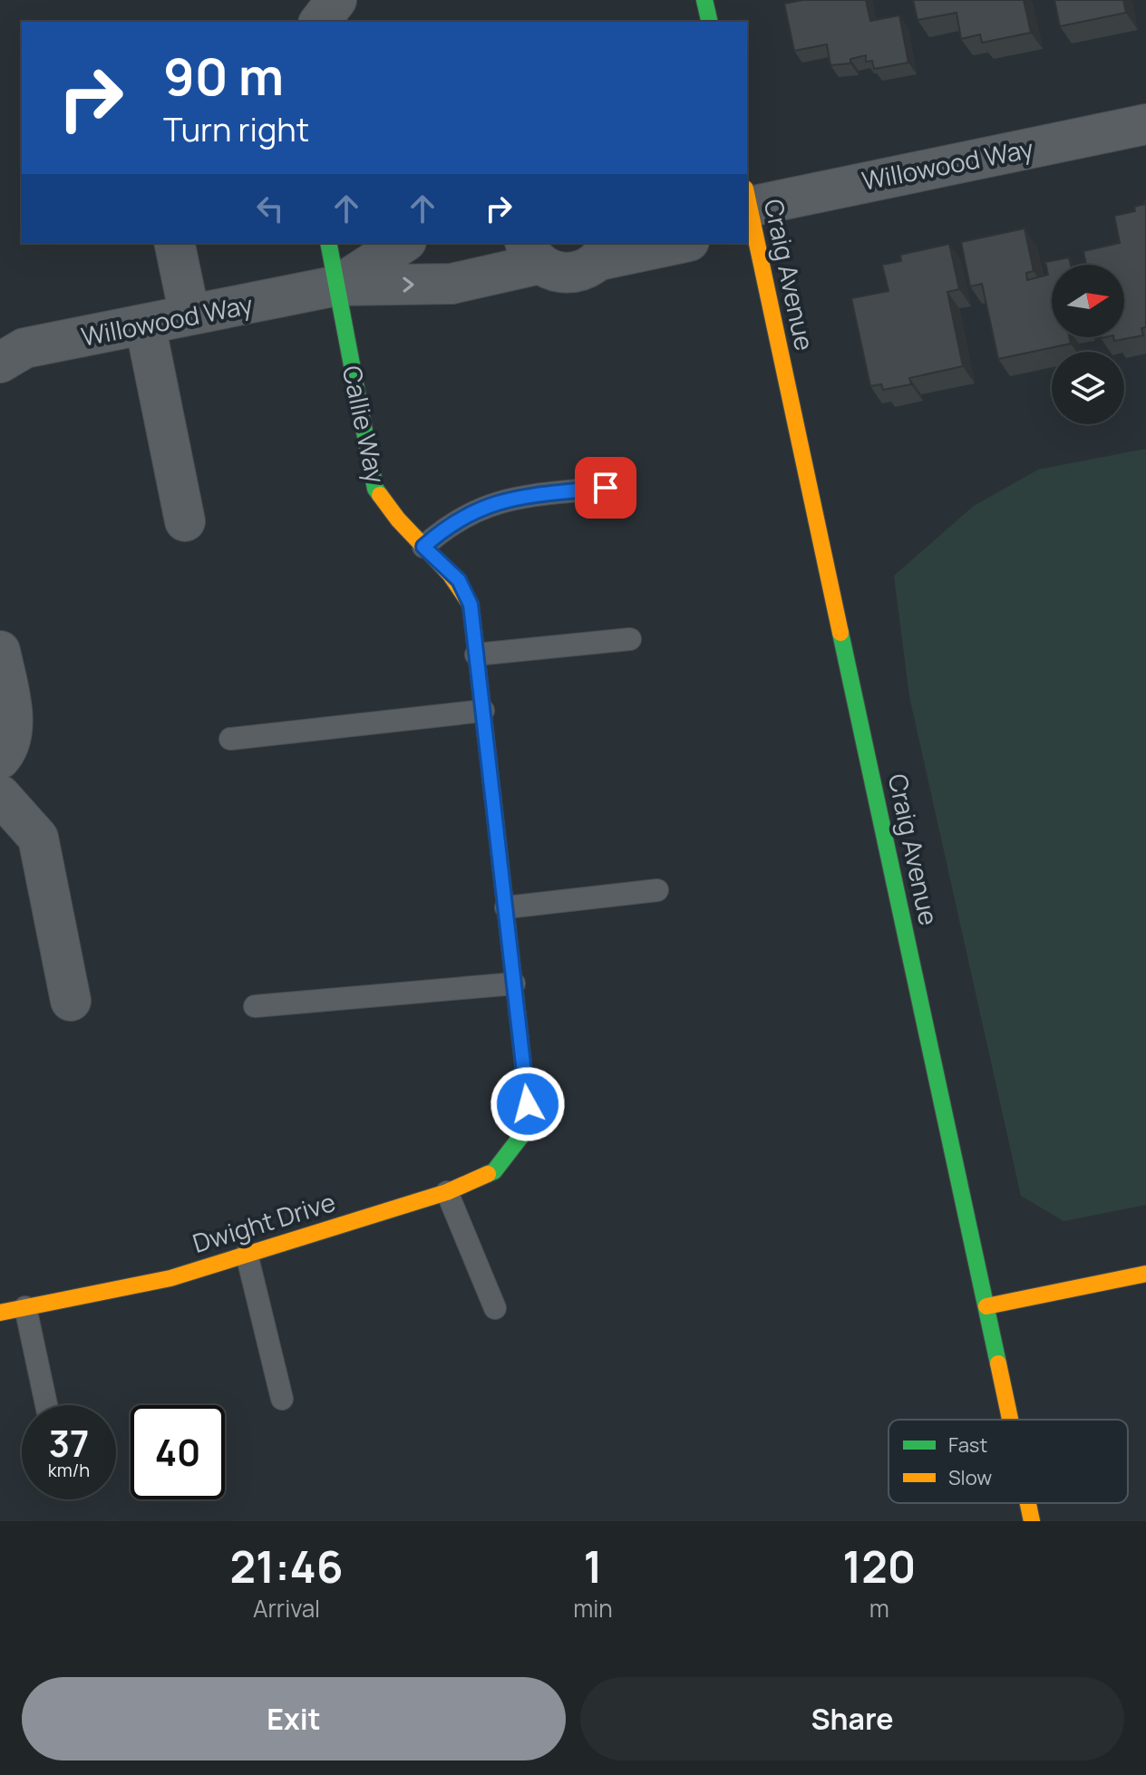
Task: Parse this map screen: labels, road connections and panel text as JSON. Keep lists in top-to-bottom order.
{
  "streets": {
    "street": [
      "Willowood Way",
      "Craig Avenue",
      "Callie Way",
      "Dwight Drive"
    ]
  },
  "crossings": [
    ["Willowood Way", "Callie Way"],
    ["Callie Way", "Dwight Drive"]
  ],
  "legend": ["Fast", "Slow"],
  "north": "right",
  "page": {
    "turn": ["90 m", "Turn right"],
    "speed": "37 km/h",
    "limit": "40",
    "eta": [
      "21:46",
      "Arrival",
      "1",
      "min",
      "120",
      "m"
    ],
    "buttons": ["Exit", "Share"]
  }
}
